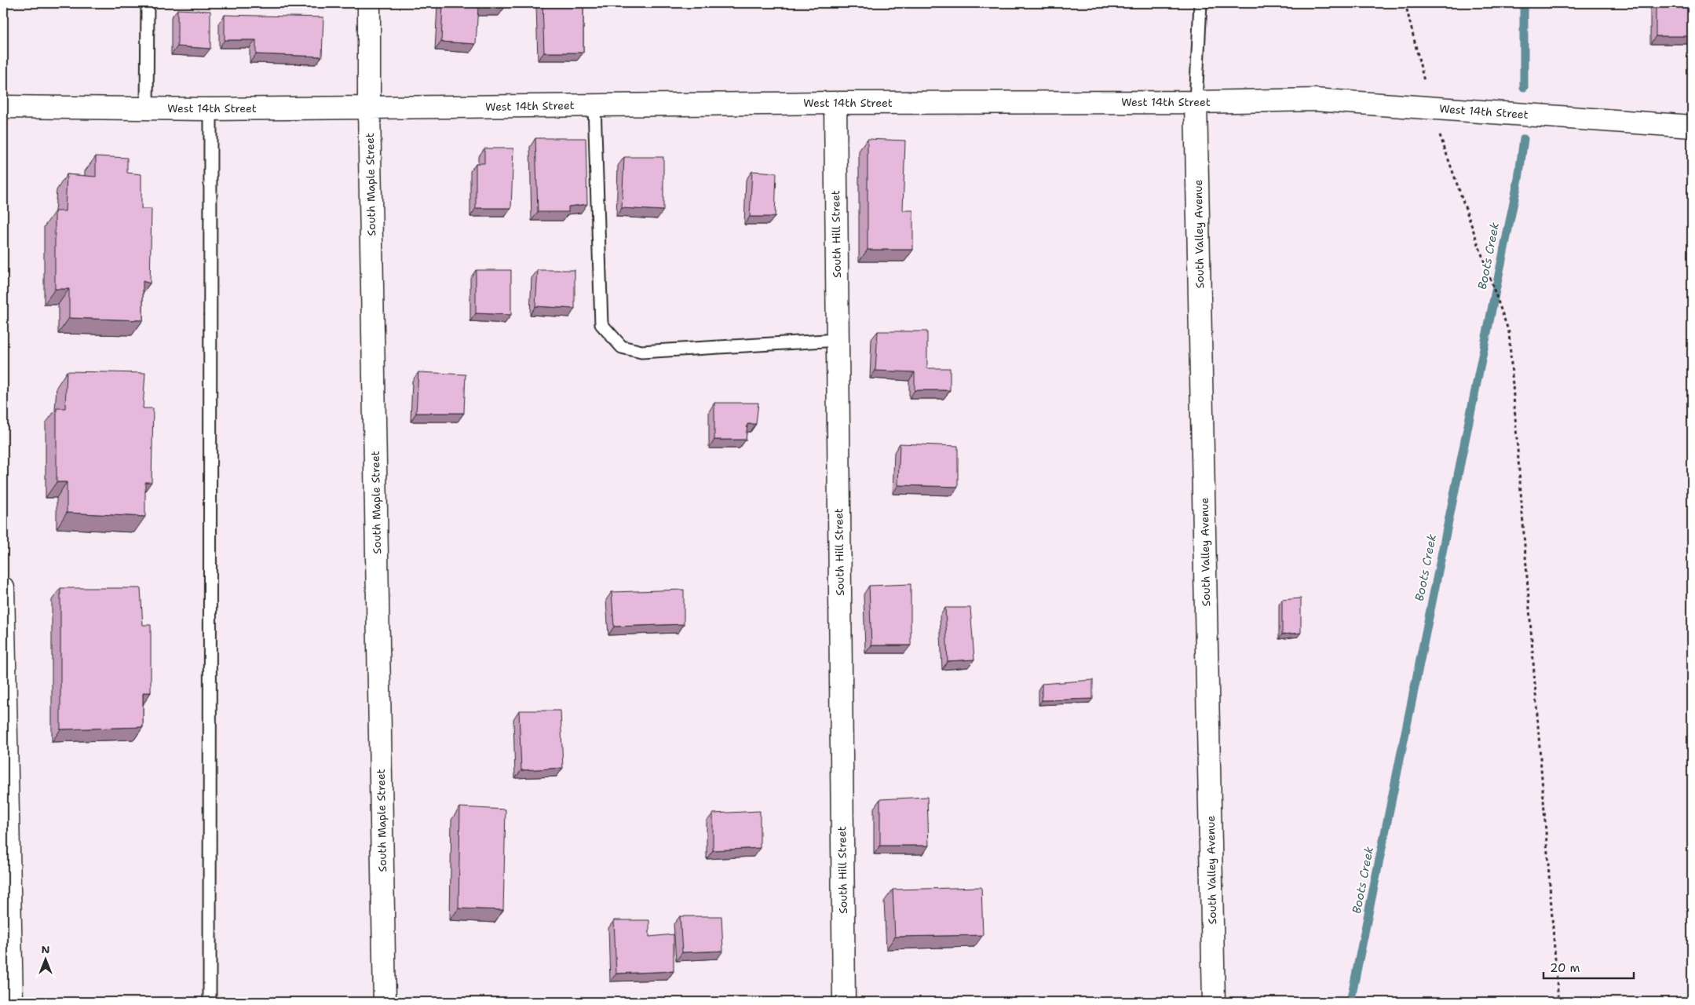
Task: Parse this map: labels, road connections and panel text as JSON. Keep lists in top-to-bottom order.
{
  "streets": {
    "street": [
      "West 14th Street",
      "South Maple Street",
      "South Hill Street",
      "South Valley Avenue"
    ]
  },
  "crossings": [
    ["West 14th Street", "South Maple Street"],
    ["West 14th Street", "South Hill Street"],
    ["West 14th Street", "South Valley Avenue"]
  ],
  "water": ["Boots Creek"],
  "scale_bar": "20 m",
  "north": "top"
}
